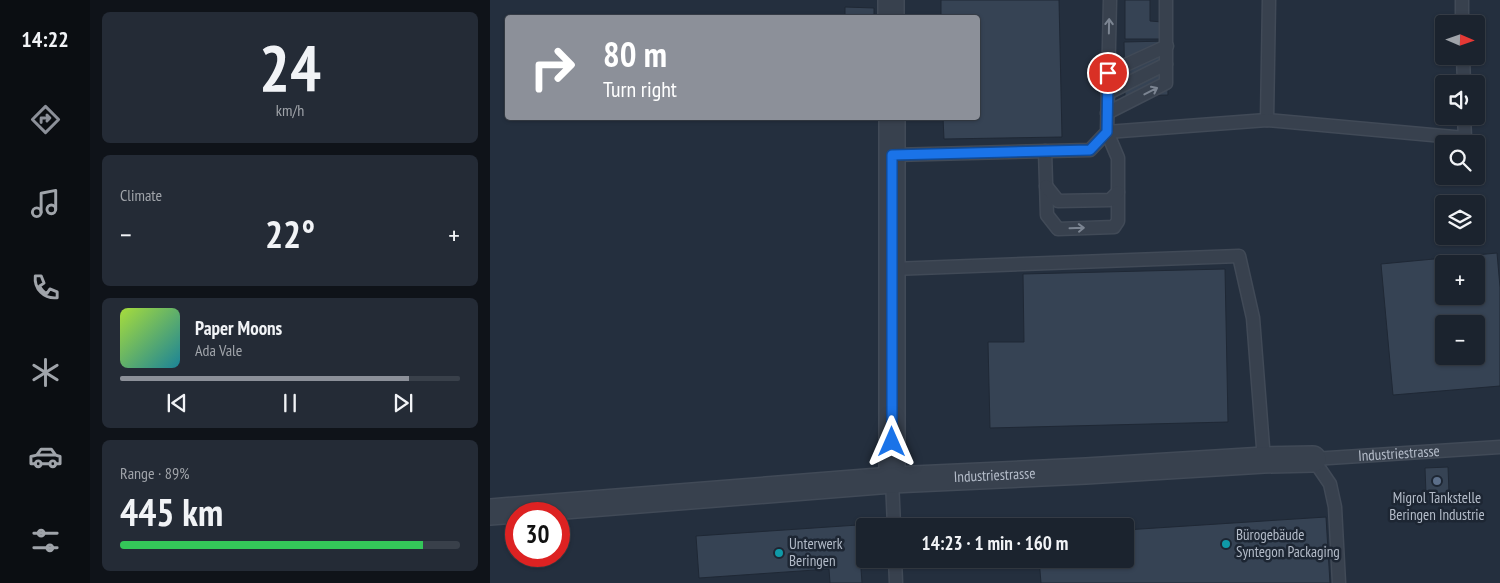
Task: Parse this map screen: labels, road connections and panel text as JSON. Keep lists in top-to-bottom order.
{
  "streets": {
    "street": ["Industriestrasse"]
  },
  "places": ["Migrol Tankstelle Beringen Industrie", "Bürogebäude Syntegon Packaging", "Unterwerk Beringen"],
  "north": "right",
  "page": {
    "tabs": "14:22",
    "tile": [
      ["24", "km/h"],
      "Climate",
      ["Range · 89%", "445 km"]
    ],
    "map_buttons": ["+", "−"],
    "turn": ["80 m", "Turn right"],
    "heat": ["−", "22°", "+"],
    "song": ["Paper Moons", "Ada Vale"],
    "limit": "30",
    "trip": "14:23 · 1 min · 160 m"
  }
}
